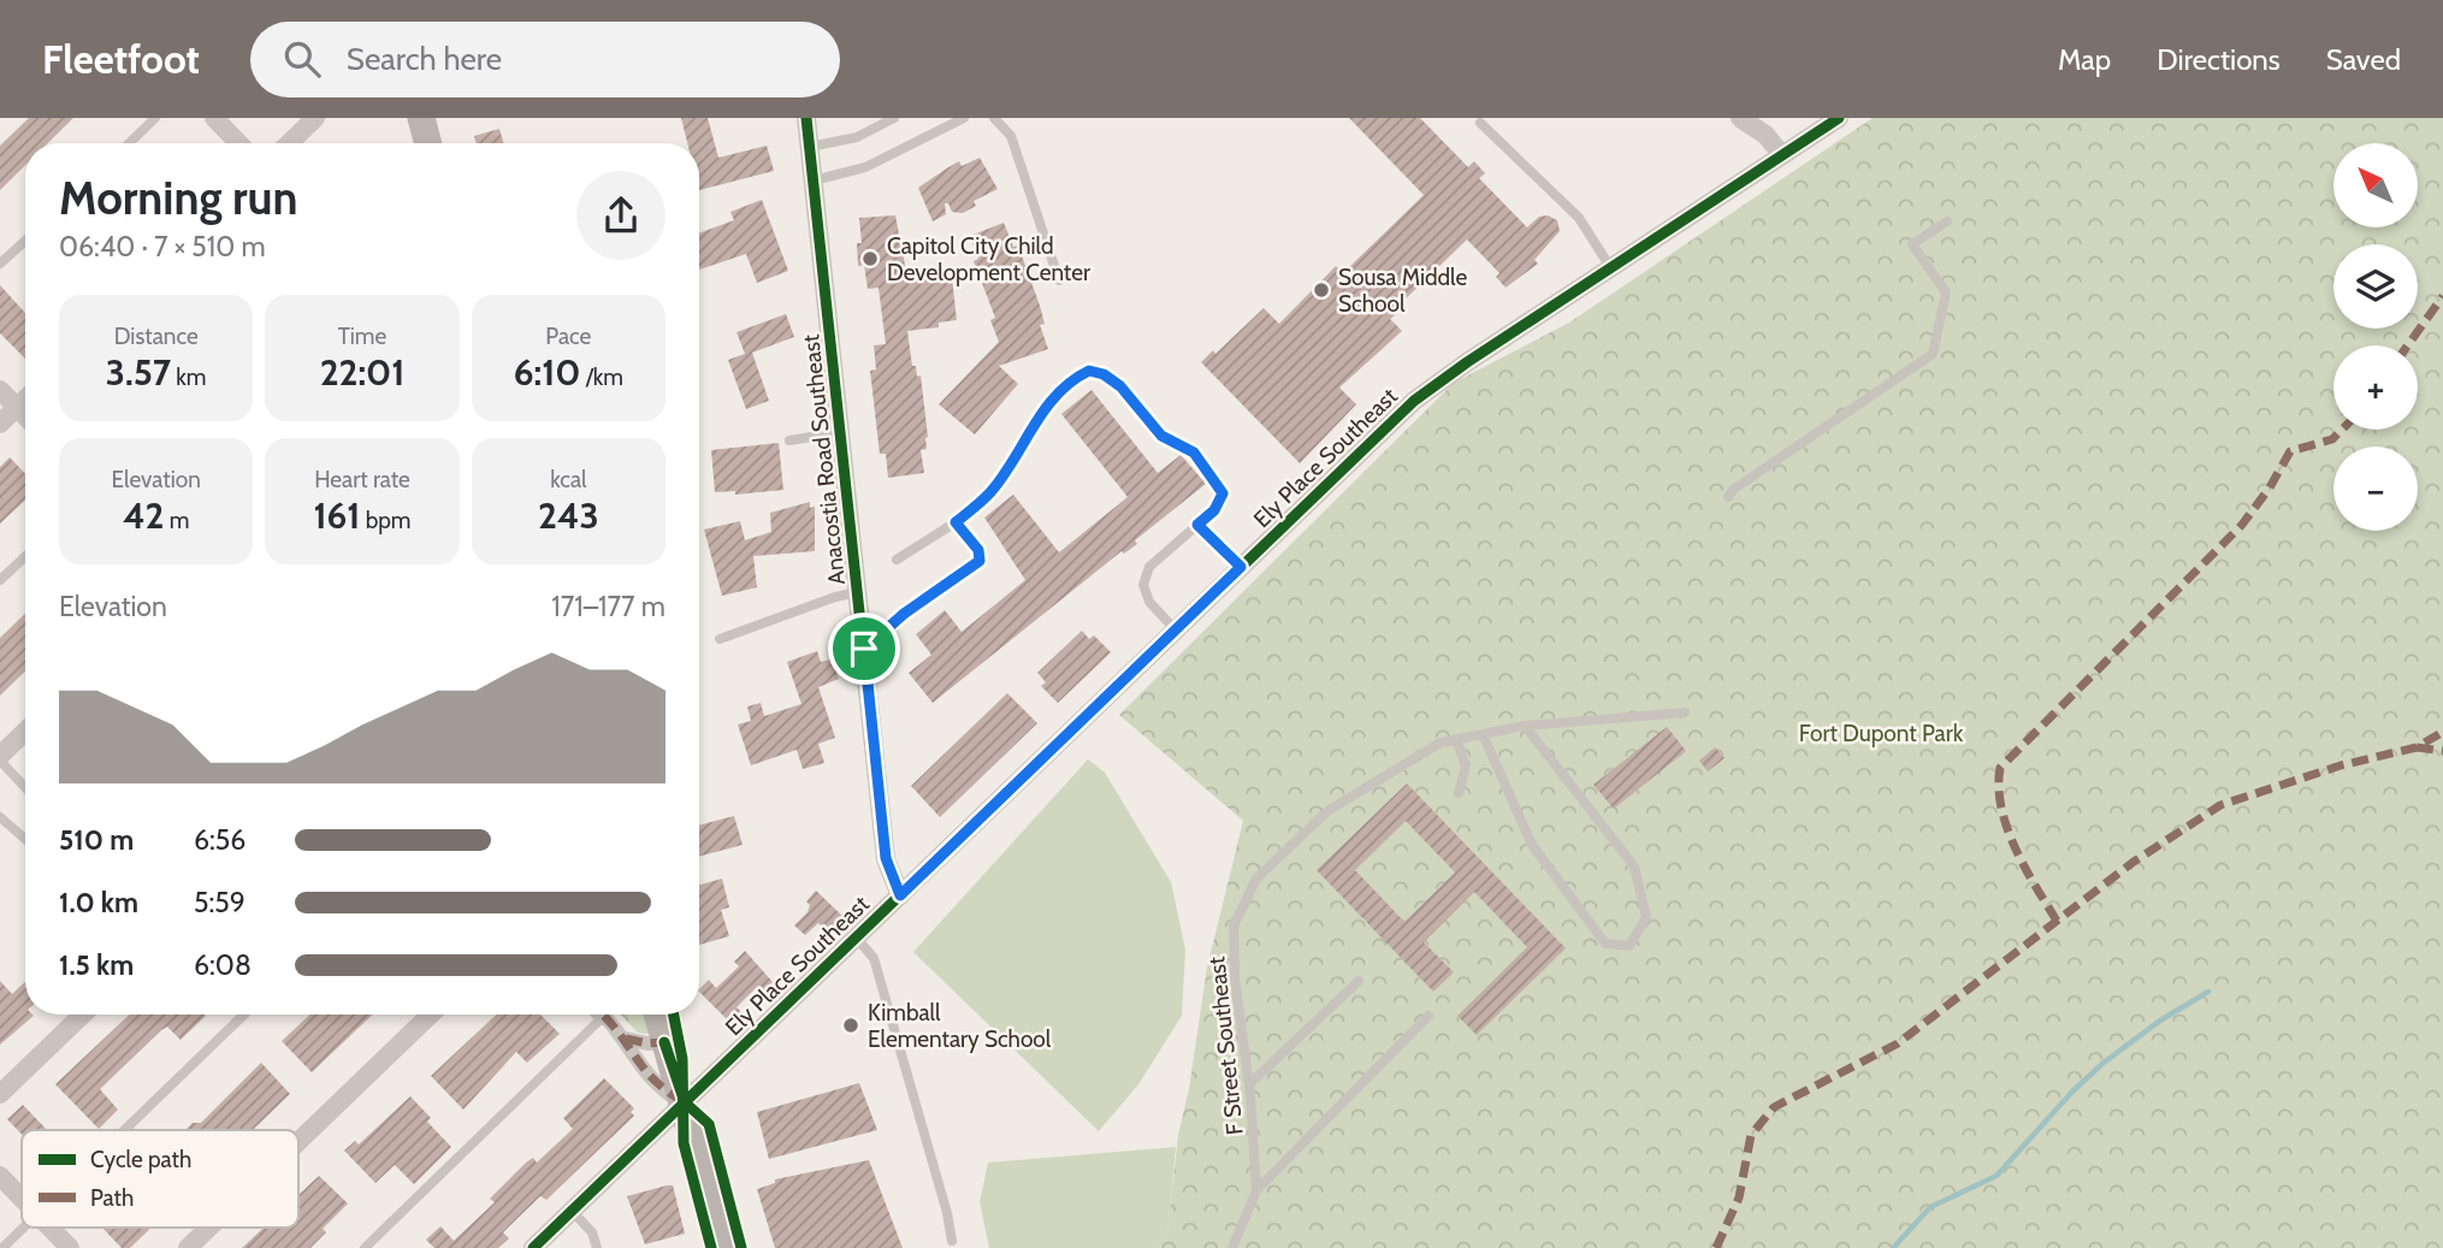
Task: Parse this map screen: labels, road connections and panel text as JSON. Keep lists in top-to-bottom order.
{
  "streets": {
    "street": ["Ely Place Southeast", "Anacostia Road Southeast"],
    "lane": ["F Street Southeast"]
  },
  "crossings": [
    ["Ely Place Southeast", "Anacostia Road Southeast"]
  ],
  "parks": ["Fort Dupont Park"],
  "places": ["Capitol City Child Development Center", "Sousa Middle School", "Kimball Elementary School"],
  "legend": ["Cycle path", "Path"],
  "north": "top left",
  "page": {
    "header": "Fleetfoot",
    "search": "Search here",
    "nav": ["Map", "Directions", "Saved"],
    "map_buttons": ["+", "−"],
    "heading": ["Morning run", "06:40 · 7 × 510 m"],
    "stats": [
      ["Distance", "3.57 km"],
      ["Time", "22:01"],
      ["Pace", "6:10 /km"],
      ["Elevation", "42 m"],
      ["Heart rate", "161 bpm"],
      ["kcal", "243"]
    ],
    "chart": ["Elevation", "171–177 m"],
    "list": [
      {
        "name": "510 m",
        "note": "6:56"
      },
      {
        "name": "1.0 km",
        "note": "5:59"
      },
      {
        "name": "1.5 km",
        "note": "6:08"
      }
    ]
  }
}
